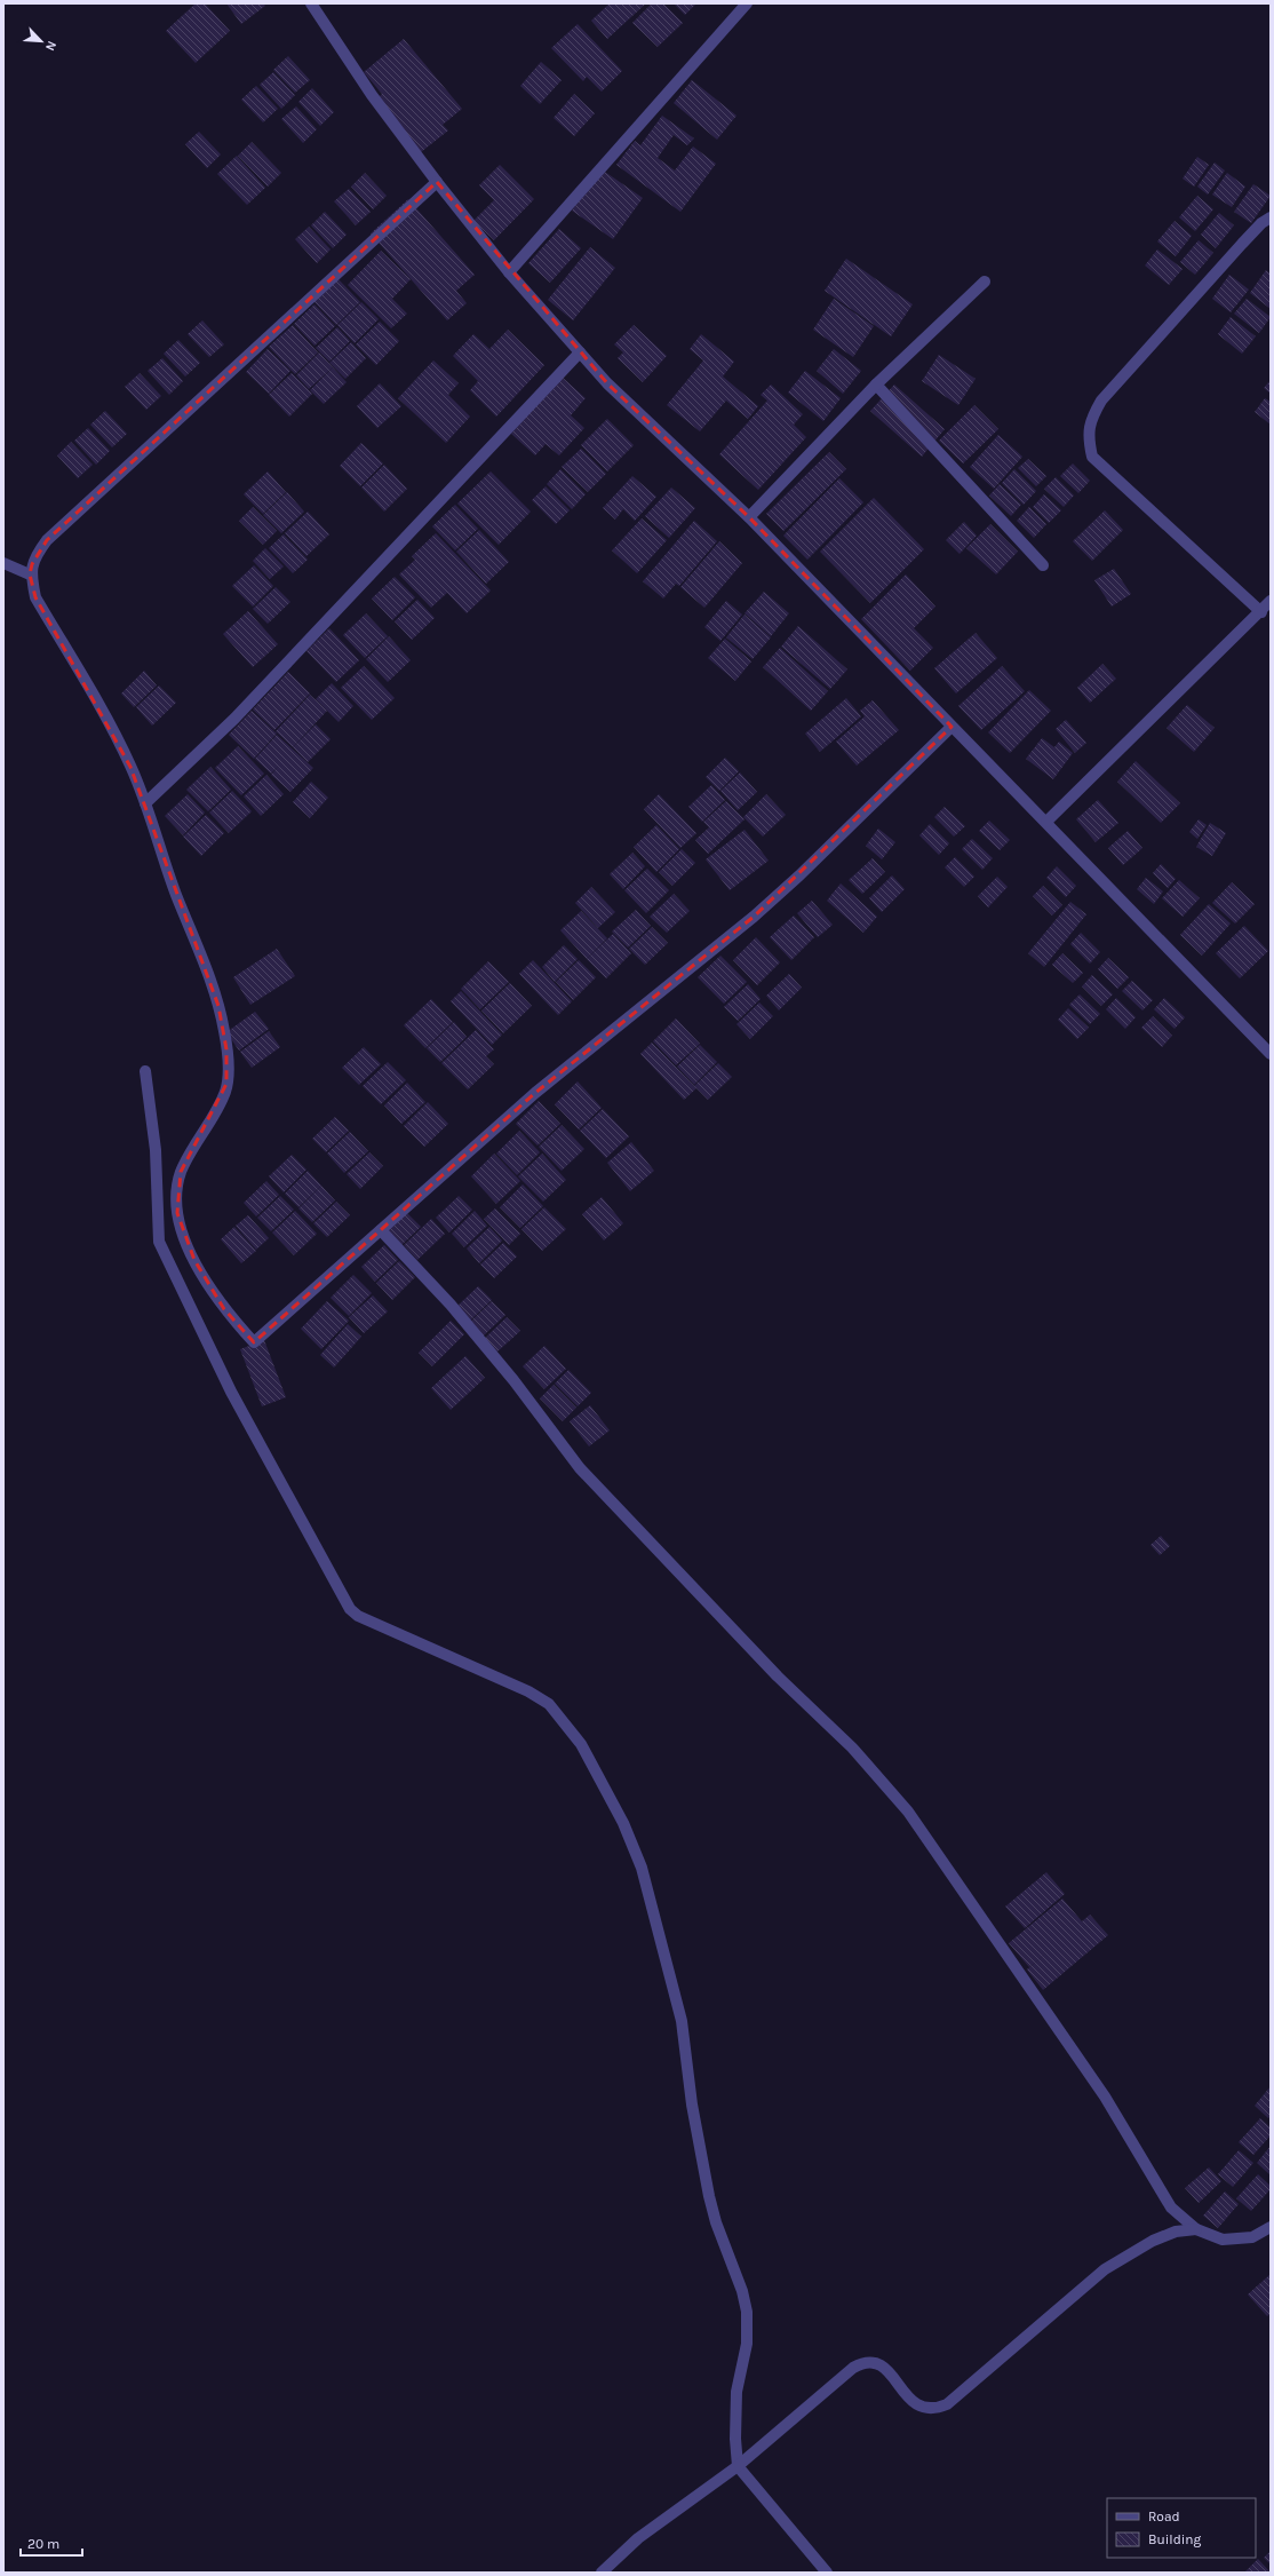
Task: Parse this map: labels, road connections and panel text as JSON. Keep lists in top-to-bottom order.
{
  "legend": ["Road", "Building"],
  "scale_bar": "20 m",
  "north": "bottom right"
}
